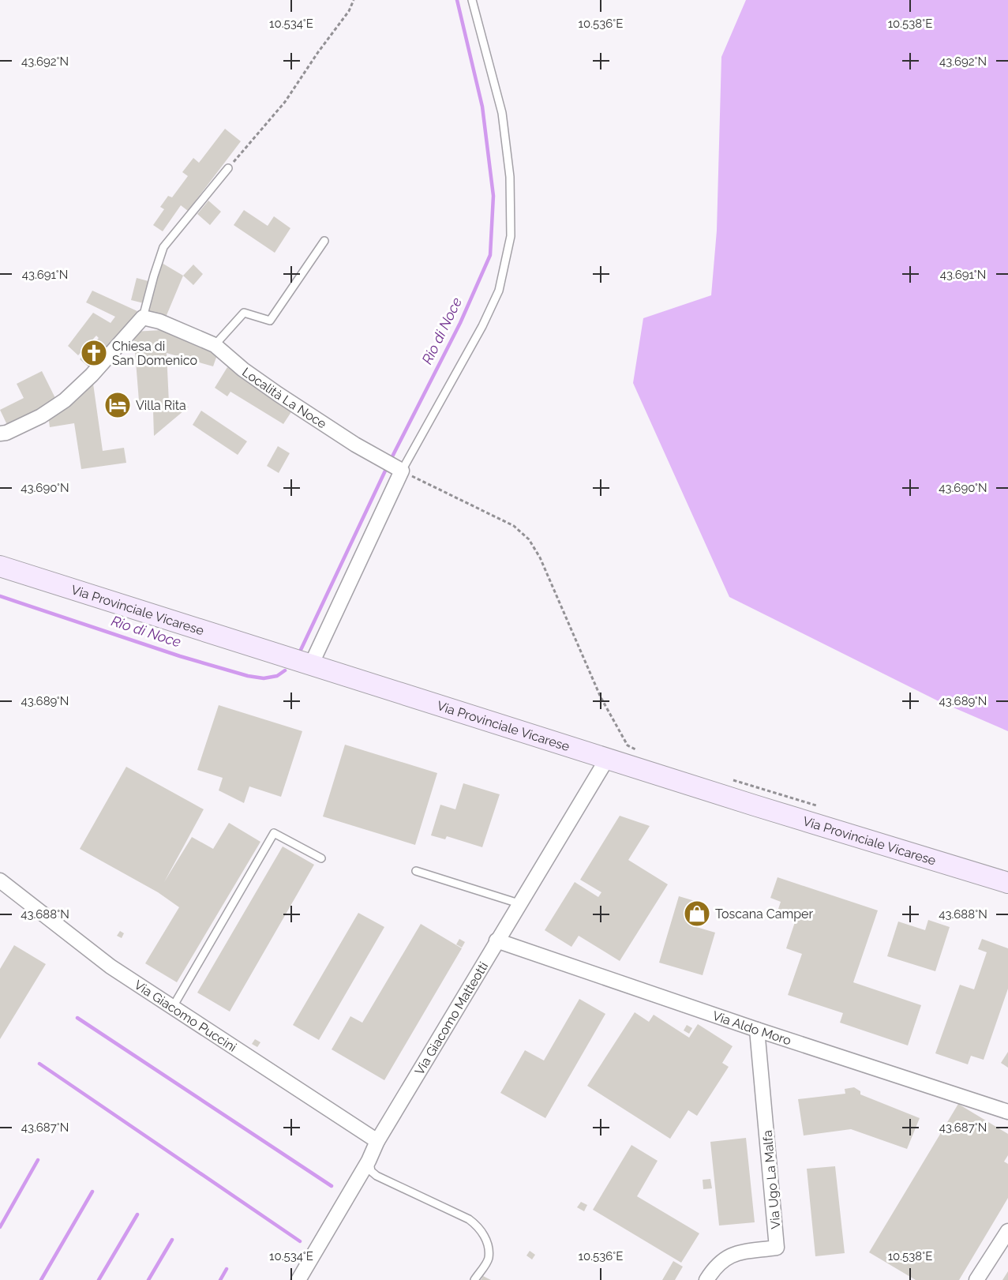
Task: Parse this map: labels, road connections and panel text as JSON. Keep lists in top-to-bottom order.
{
  "streets": {
    "main road": ["Via Provinciale Vicarese"],
    "street": [
      "Località La Noce",
      "Via Giacomo Puccini",
      "Via Giacomo Matteotti",
      "Via Aldo Moro",
      "Via Ugo La Malfa"
    ]
  },
  "crossings": [
    ["Via Provinciale Vicarese", "Via Giacomo Matteotti"],
    ["Via Giacomo Puccini", "Via Giacomo Matteotti"],
    ["Via Giacomo Matteotti", "Via Aldo Moro"],
    ["Via Aldo Moro", "Via Ugo La Malfa"]
  ],
  "water": ["Rio di Noce"],
  "places": {
    "church": ["Chiesa di San Domenico"],
    "hotel": ["Villa Rita"],
    "shop": ["Toscana Camper"]
  },
  "coordinates": [
    "10.534°E",
    "10.536°E",
    "10.538°E",
    "43.692°N",
    "43.691°N",
    "43.690°N",
    "43.689°N",
    "43.688°N",
    "43.687°N"
  ]
}
